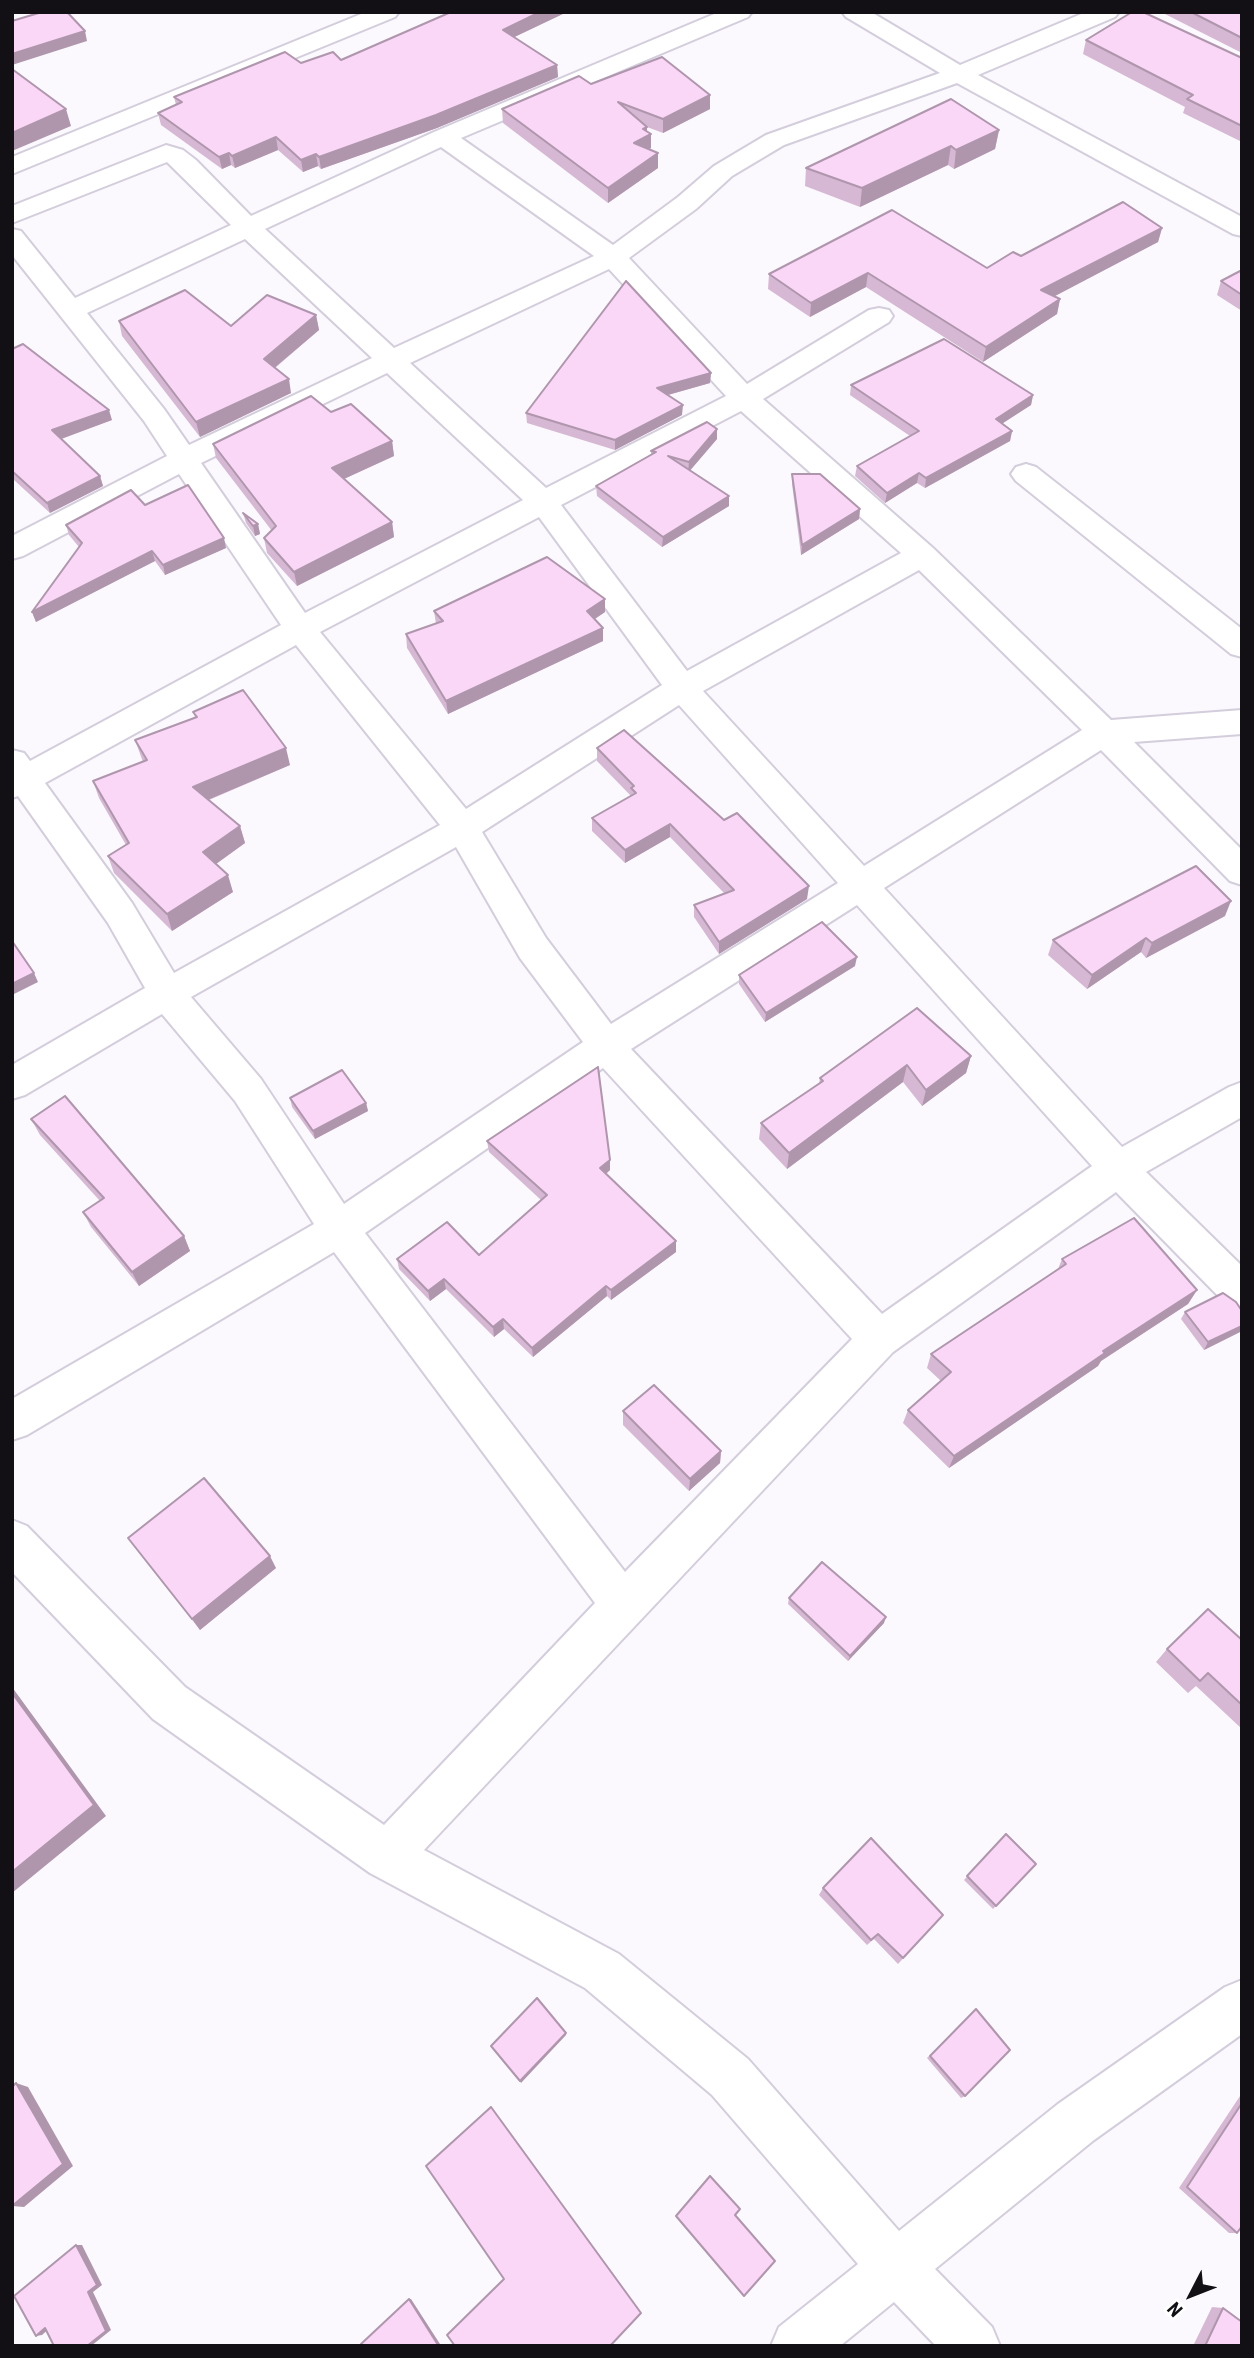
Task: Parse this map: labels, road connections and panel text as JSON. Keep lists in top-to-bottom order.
{
  "north": "bottom left"
}
